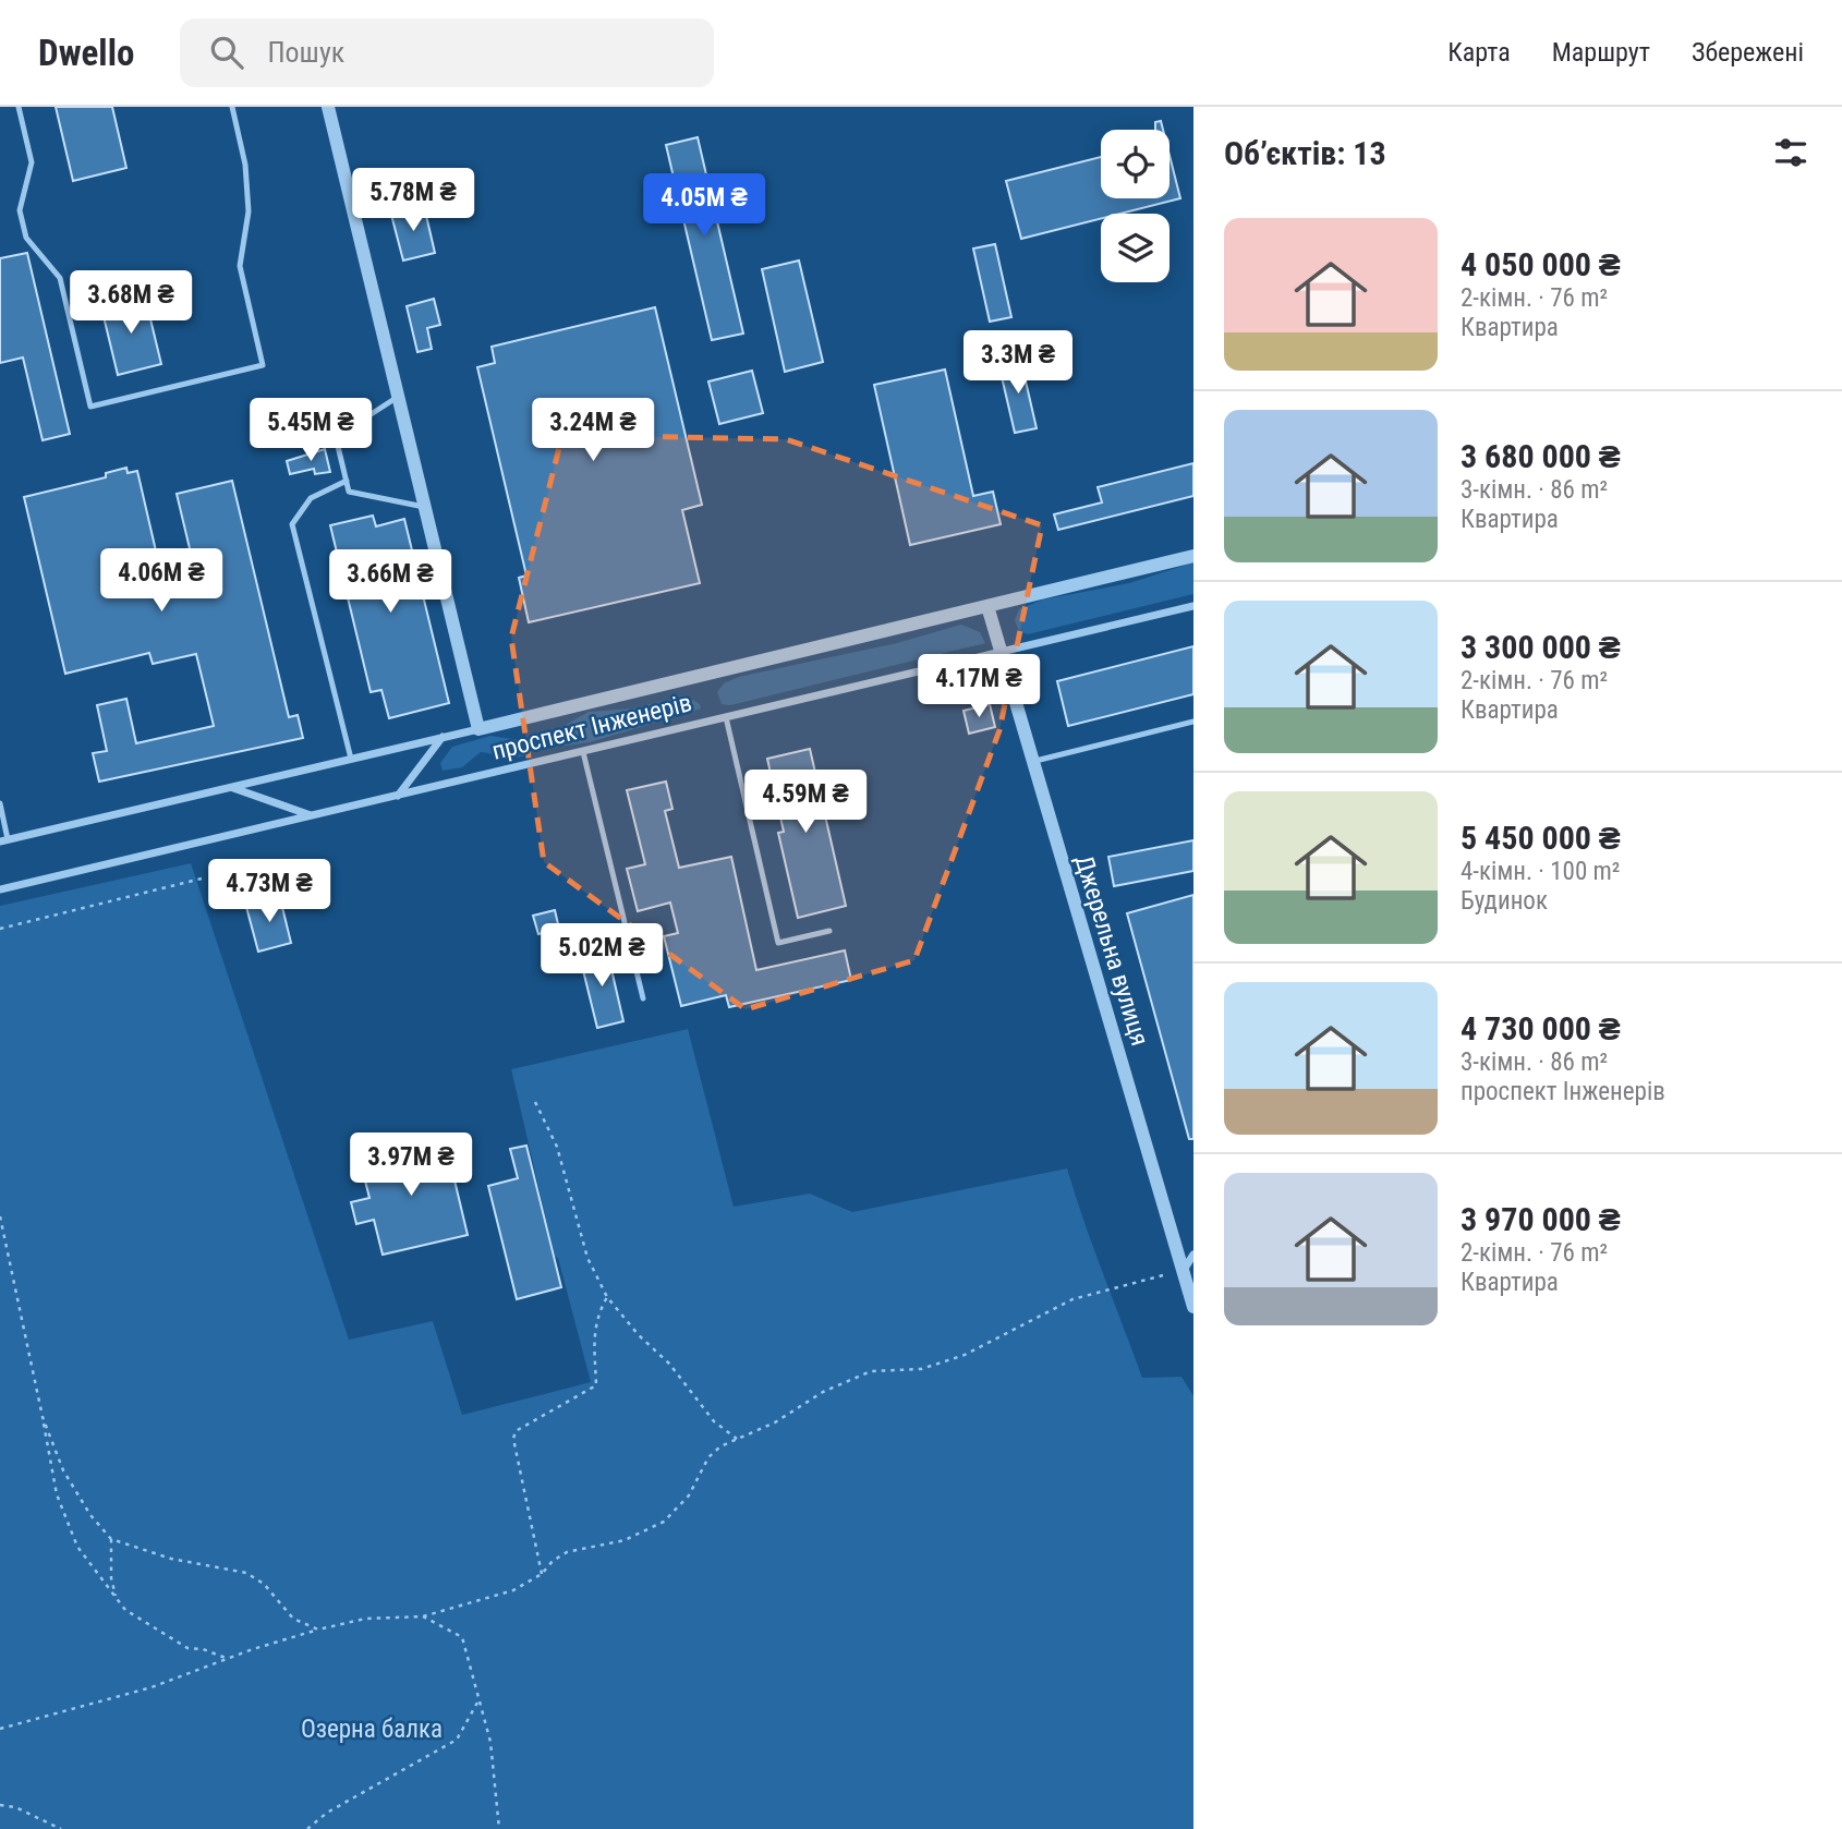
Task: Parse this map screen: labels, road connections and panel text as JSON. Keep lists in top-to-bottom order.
{
  "streets": {
    "street": ["проспект Інженерів", "Джерельна вулиця"]
  },
  "crossings": [
    ["проспект Інженерів", "Джерельна вулиця"]
  ],
  "parks": ["Озерна балка"],
  "page": {
    "header": "Dwello",
    "search": "Пошук",
    "nav": ["Карта", "Маршрут", "Збережені"],
    "heading": "Об’єктів: 13",
    "price": [
      "5.78M ₴",
      "4.05M ₴",
      "3.68M ₴",
      "3.3M ₴",
      "5.45M ₴",
      "3.24M ₴",
      "4.06M ₴",
      "3.66M ₴",
      "4.17M ₴",
      "4.59M ₴",
      "4.73M ₴",
      "5.02M ₴",
      "3.97M ₴"
    ],
    "list": [
      {
        "name": "4 050 000 ₴",
        "note": "2-кімн. · 76 m² · Квартира"
      },
      {
        "name": "3 680 000 ₴",
        "note": "3-кімн. · 86 m² · Квартира"
      },
      {
        "name": "3 300 000 ₴",
        "note": "2-кімн. · 76 m² · Квартира"
      },
      {
        "name": "5 450 000 ₴",
        "note": "4-кімн. · 100 m² · Будинок"
      },
      {
        "name": "4 730 000 ₴",
        "note": "3-кімн. · 86 m² · проспект Інженерів"
      },
      {
        "name": "3 970 000 ₴",
        "note": "2-кімн. · 76 m² · Квартира"
      }
    ]
  }
}
